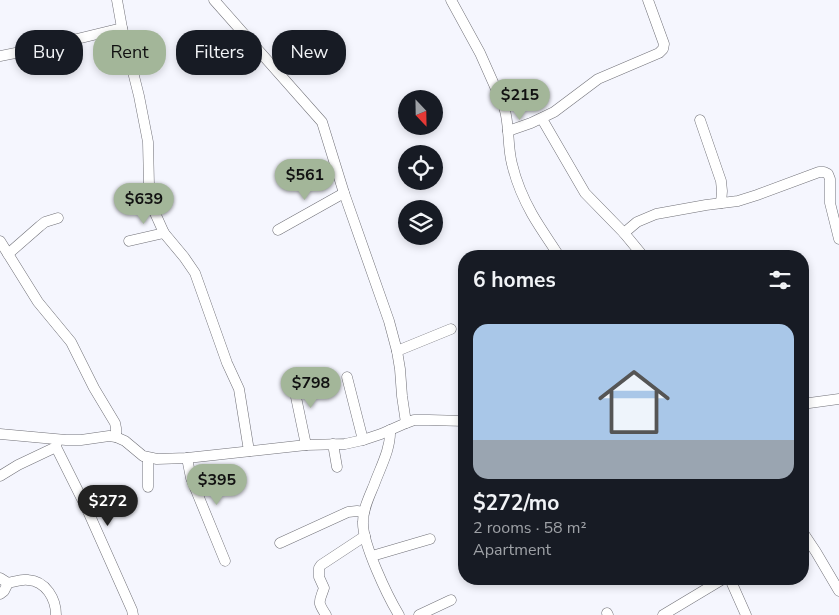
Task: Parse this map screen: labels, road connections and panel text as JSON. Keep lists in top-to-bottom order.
{
  "north": "bottom",
  "page": {
    "chip": [
      "Buy",
      "Rent",
      "Filters",
      "New"
    ],
    "price": [
      "$215",
      "$561",
      "$639",
      "$798",
      "$395",
      "$272"
    ],
    "heading": "6 homes",
    "list": [
      {
        "name": "$272/mo",
        "note": "2 rooms · 58 m² · Apartment"
      }
    ]
  }
}
